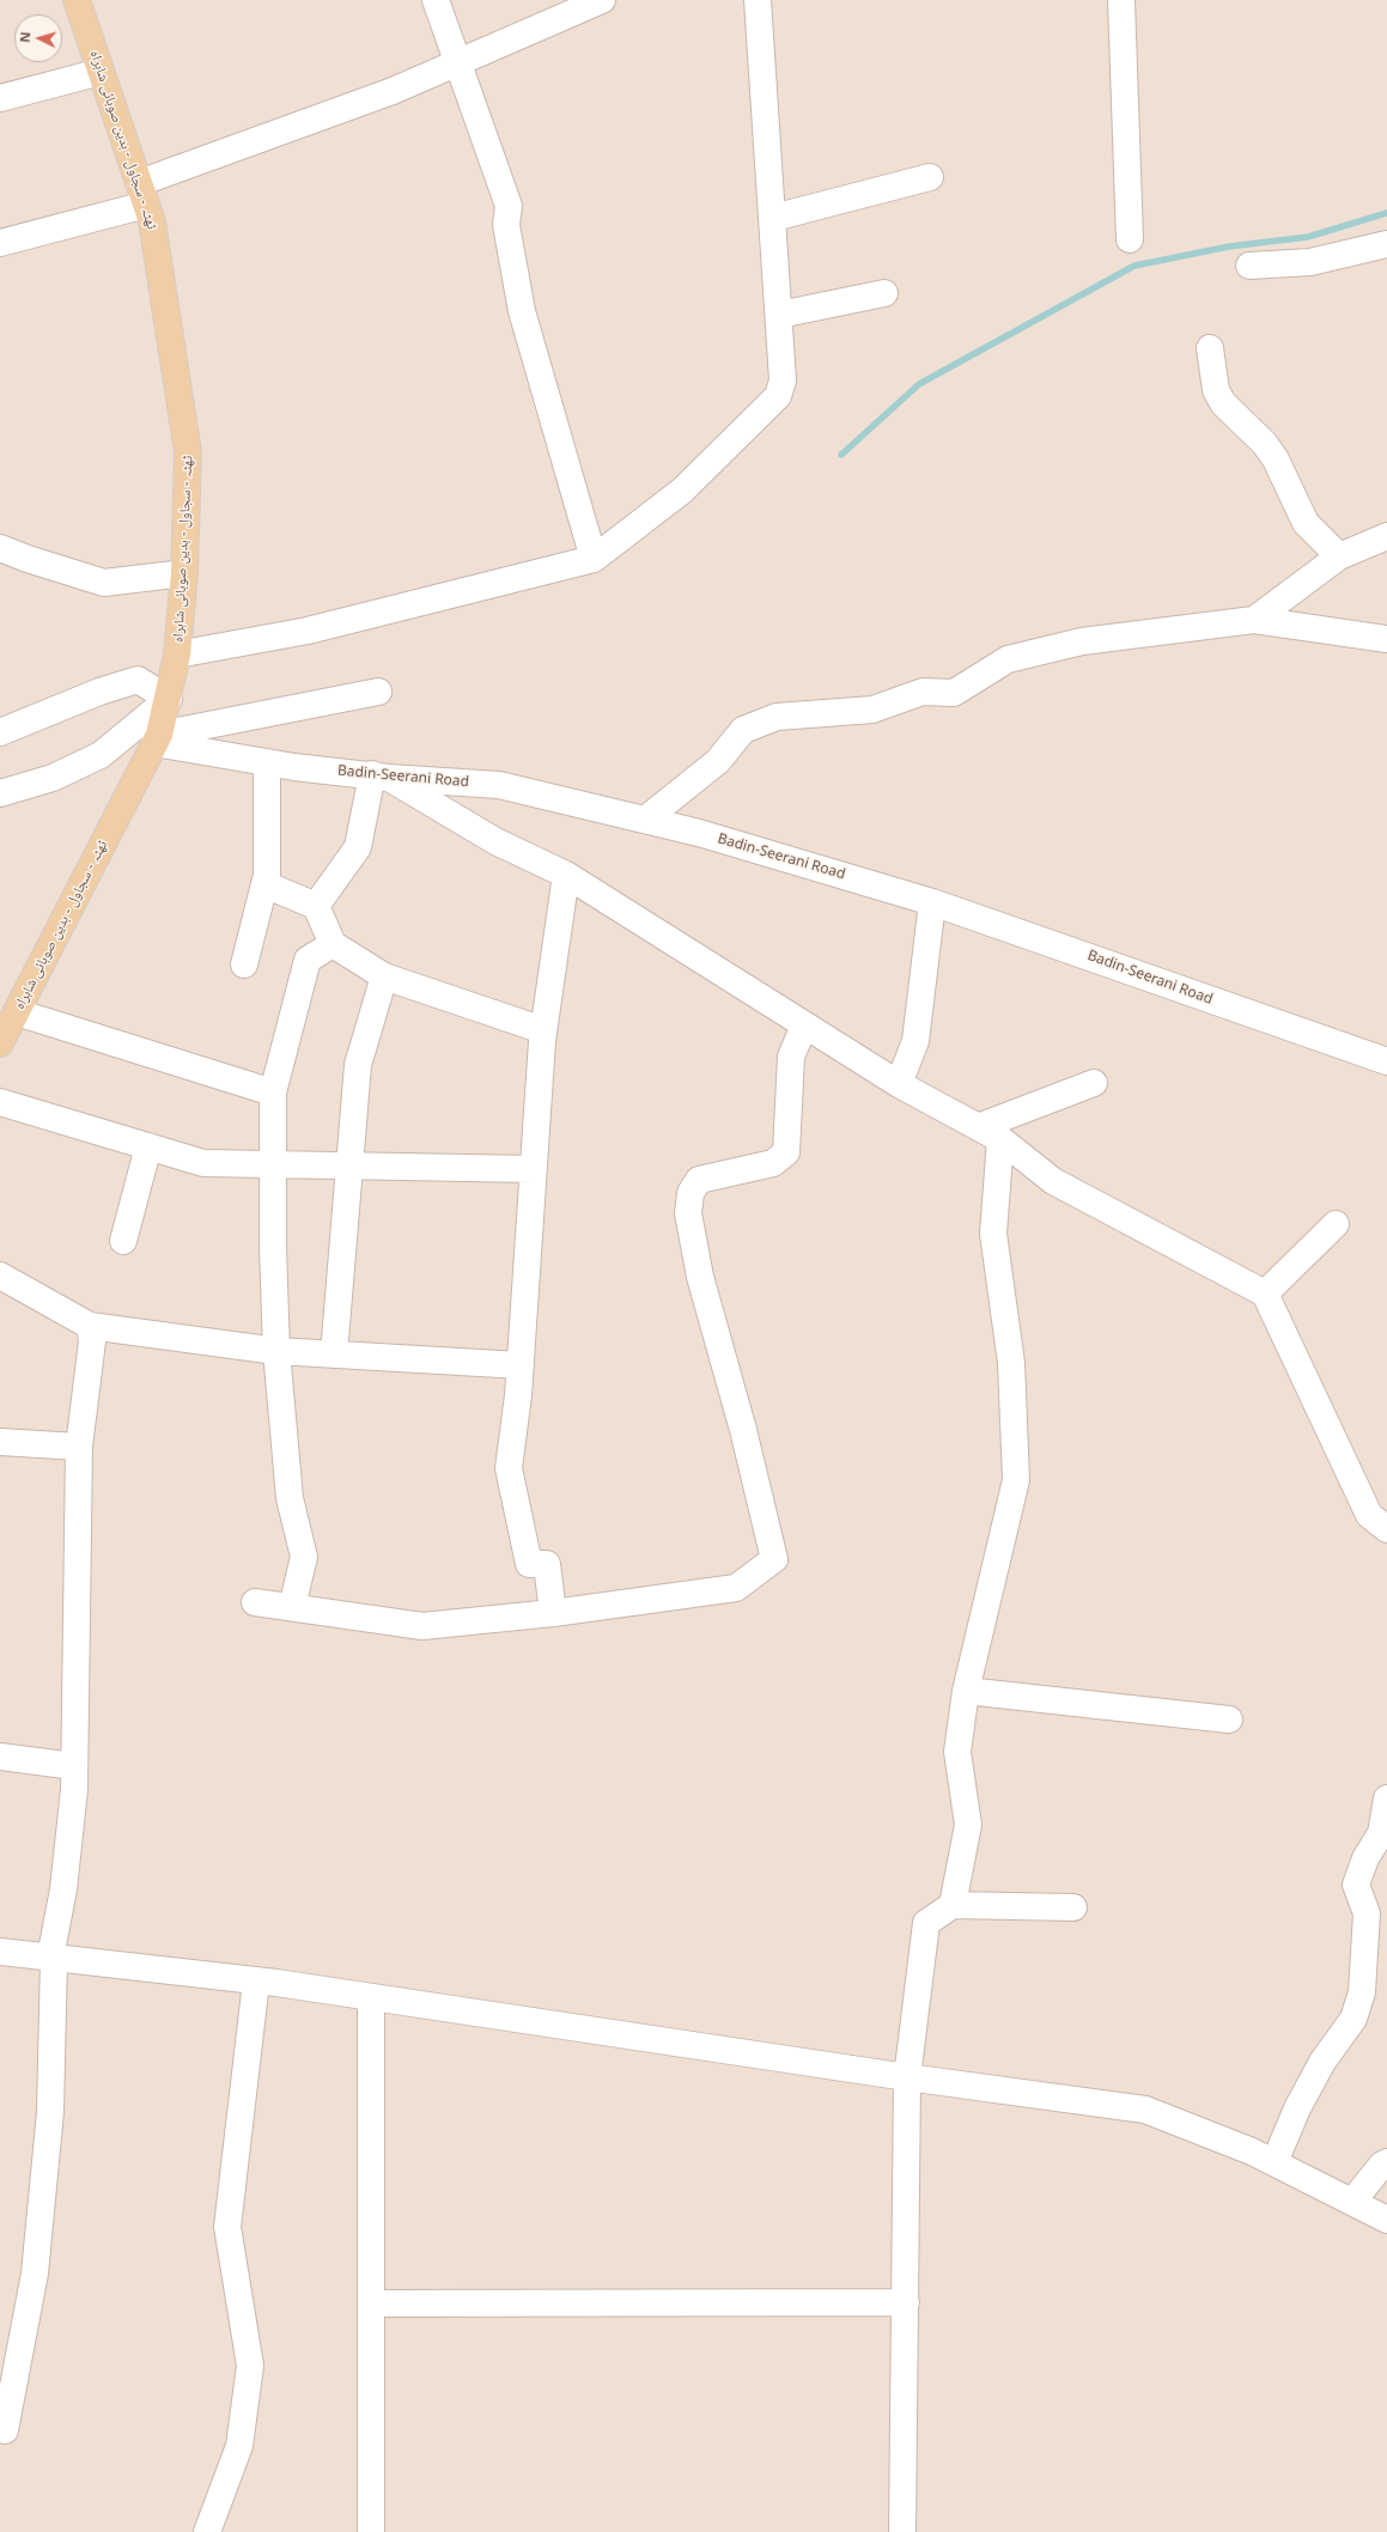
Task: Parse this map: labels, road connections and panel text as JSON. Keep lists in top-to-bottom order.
{
  "streets": {
    "main road": ["ٹھٹہ - سجاول - بدین صوبائی شاہراہ"],
    "street": ["Badin-Seerani Road"]
  },
  "crossings": [
    ["ٹھٹہ - سجاول - بدین صوبائی شاہراہ", "Badin-Seerani Road"]
  ],
  "north": "left"
}
